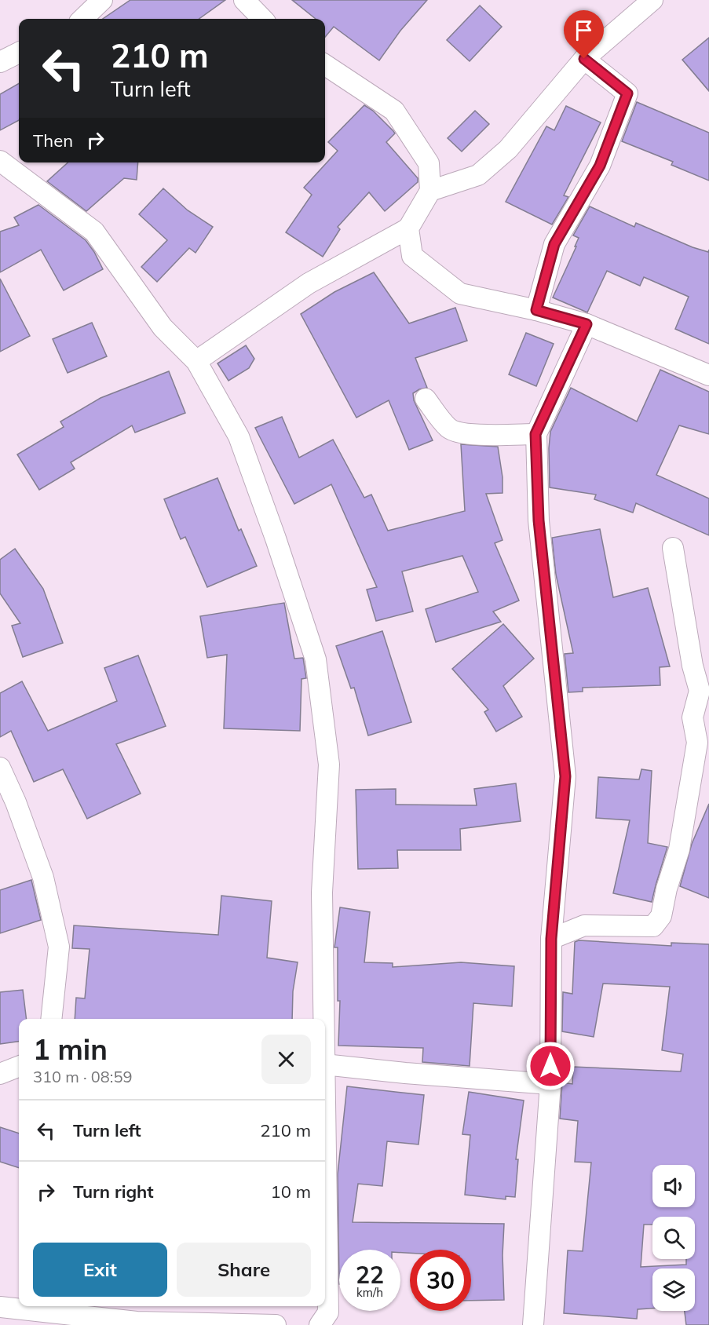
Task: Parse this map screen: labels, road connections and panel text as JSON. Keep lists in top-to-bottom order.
{
  "page": {
    "turn": ["210 m", "Turn left"],
    "then": "Then",
    "heading": ["1 min", "310 m · 08:59"],
    "list": [
      {
        "name": "Turn left",
        "value": "210 m"
      },
      {
        "name": "Turn right",
        "value": "10 m"
      }
    ],
    "buttons": ["Exit", "Share"],
    "speed": "22 km/h",
    "limit": "30"
  }
}
